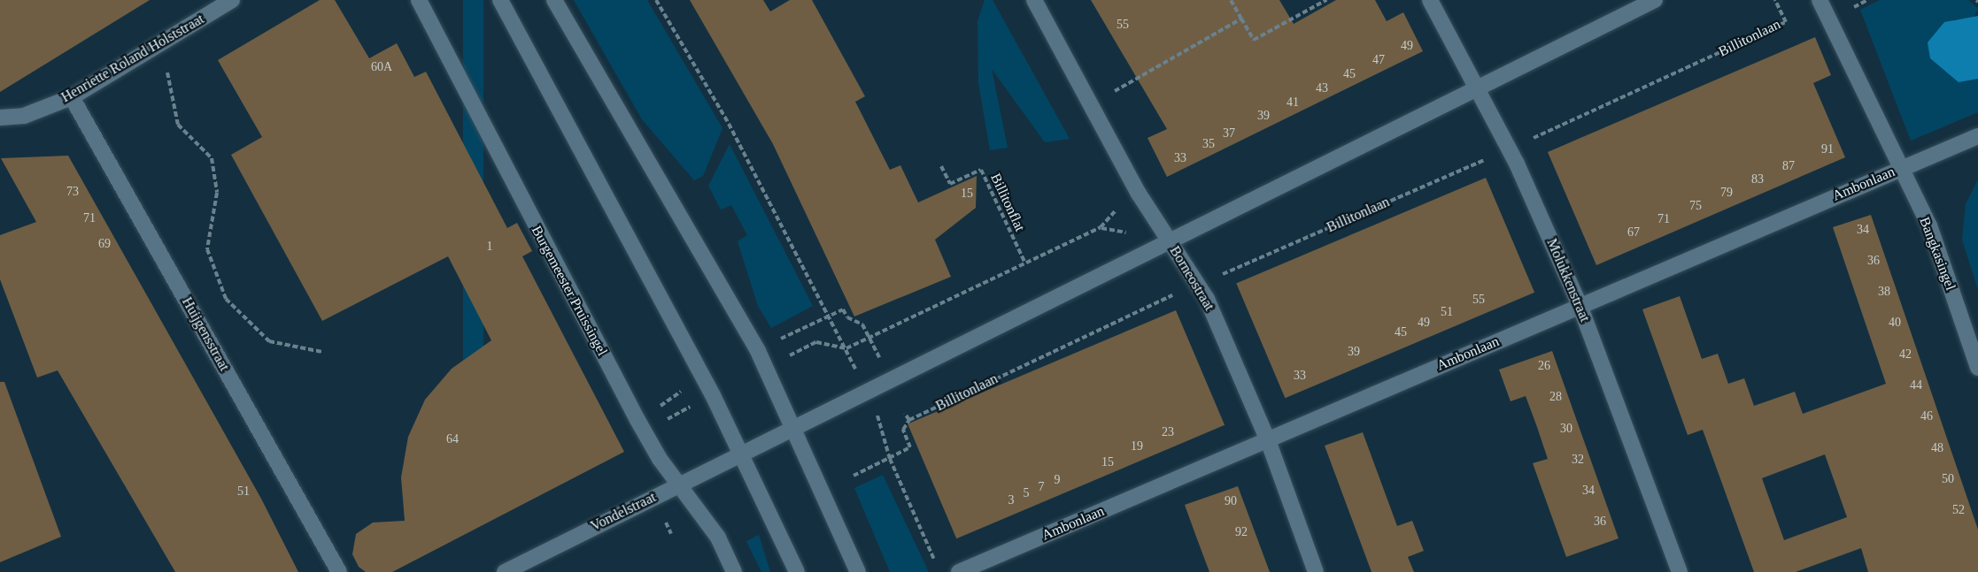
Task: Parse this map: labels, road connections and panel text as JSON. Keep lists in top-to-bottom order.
{
  "streets": {
    "street": [
      "Henriette Roland Holststraat",
      "Ambonlaan",
      "Bangkasingel",
      "Borneostraat",
      "Molukkenstraat",
      "Burgemeester Pruissingel",
      "Huijgensstraat",
      "Vondelstraat"
    ],
    "path": ["Billitonlaan", "Billitonflat"]
  },
  "crossings": [
    ["Billitonlaan", "Borneostraat"],
    ["Billitonlaan", "Molukkenstraat"],
    ["Henriette Roland Holststraat", "Huijgensstraat"],
    ["Ambonlaan", "Bangkasingel"],
    ["Ambonlaan", "Borneostraat"],
    ["Ambonlaan", "Molukkenstraat"],
    ["Burgemeester Pruissingel", "Vondelstraat"]
  ],
  "house_numbers": [
    "55",
    "49",
    "47",
    "60A",
    "45",
    "43",
    "41",
    "39",
    "37",
    "35",
    "91",
    "33",
    "87",
    "83",
    "73",
    "79",
    "15",
    "75",
    "71",
    "71",
    "34",
    "67",
    "69",
    "1",
    "36",
    "38",
    "55",
    "51",
    "49",
    "40",
    "45",
    "39",
    "42",
    "26",
    "33",
    "44",
    "28",
    "46",
    "30",
    "23",
    "64",
    "19",
    "48",
    "32",
    "15",
    "50",
    "9",
    "7",
    "34",
    "51",
    "5",
    "3",
    "90",
    "52",
    "36",
    "92"
  ]
}
